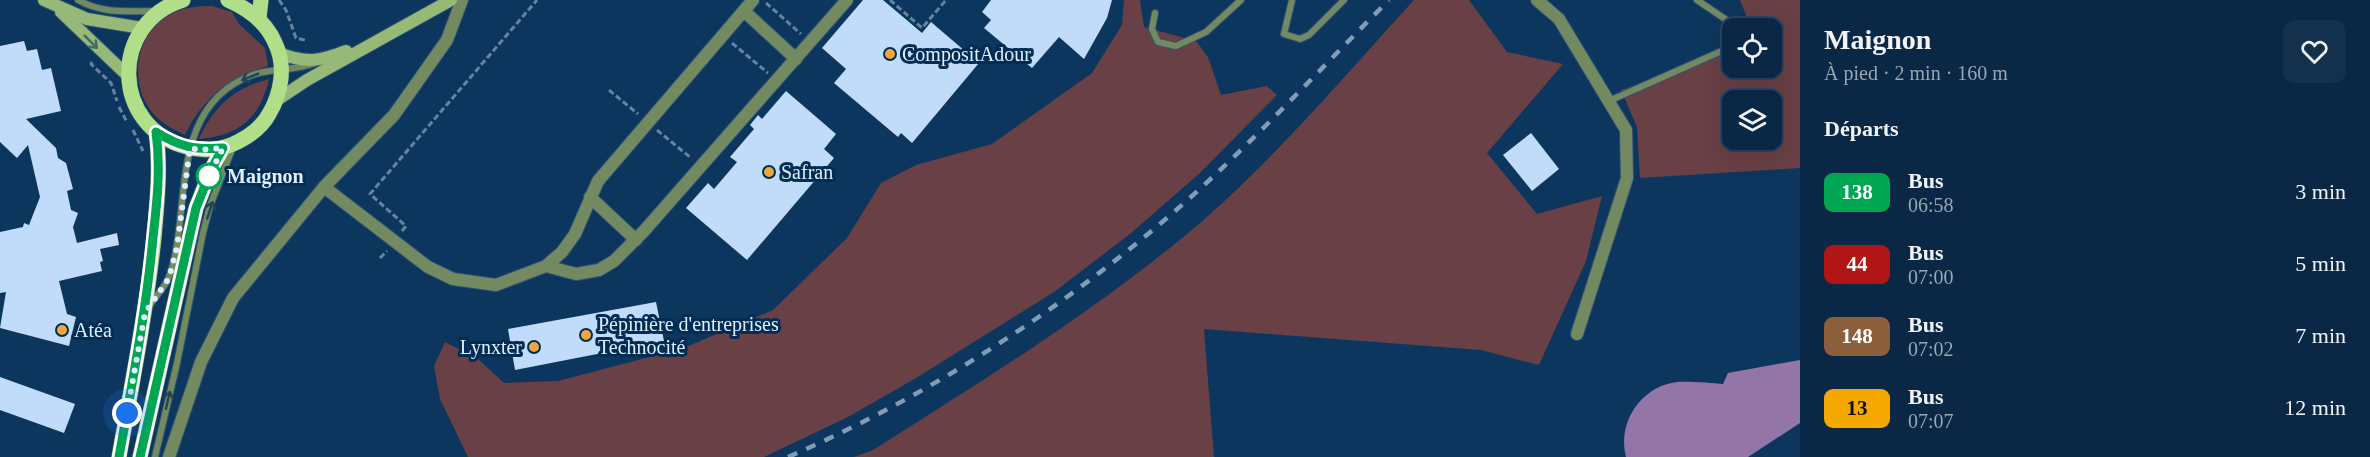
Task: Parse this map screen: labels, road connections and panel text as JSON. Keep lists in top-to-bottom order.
{
  "places": [
    "CompositAdour",
    "Safran",
    "Maignon",
    "Atéa",
    "Pépinière d'entreprises Technocité",
    "Lynxter"
  ],
  "lines": ["bus line 138"],
  "page": {
    "heading": [
      ["Maignon", "À pied · 2 min · 160 m"],
      "Départs"
    ],
    "list": [
      {
        "mark": "138",
        "name": "Bus",
        "note": "06:58",
        "value": "3 min"
      },
      {
        "mark": "44",
        "name": "Bus",
        "note": "07:00",
        "value": "5 min"
      },
      {
        "mark": "148",
        "name": "Bus",
        "note": "07:02",
        "value": "7 min"
      },
      {
        "mark": "13",
        "name": "Bus",
        "note": "07:07",
        "value": "12 min"
      }
    ]
  }
}
